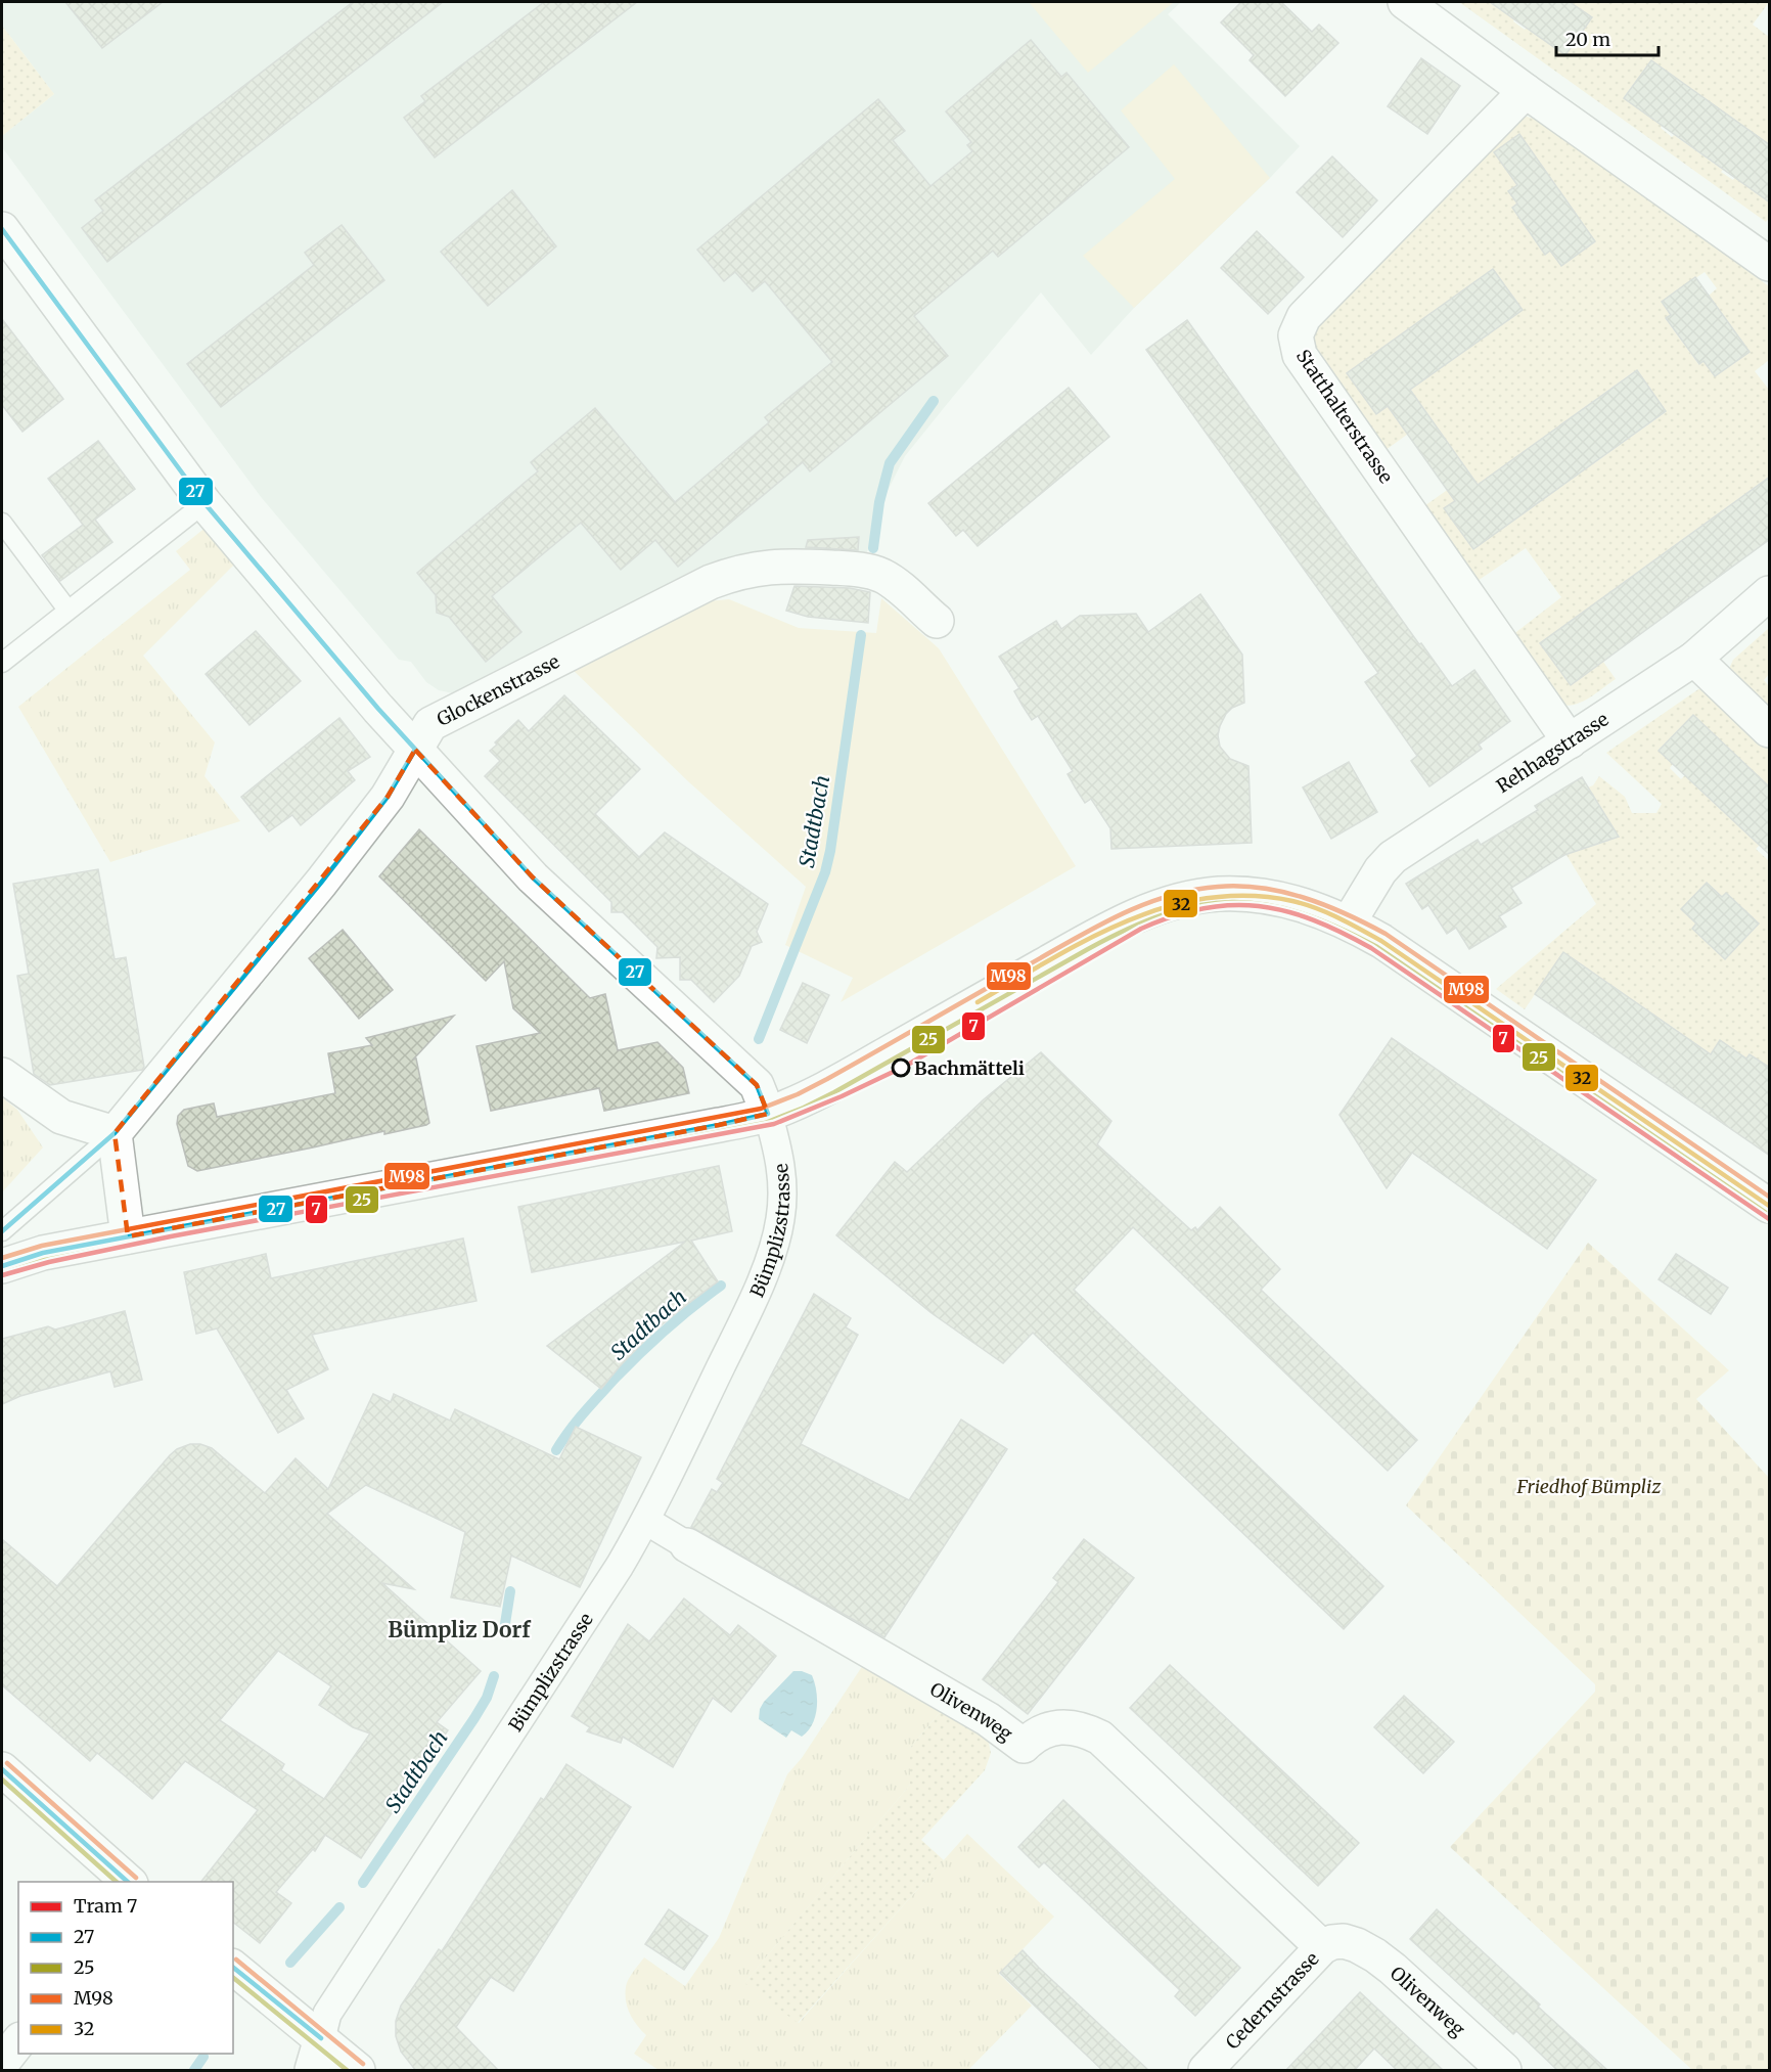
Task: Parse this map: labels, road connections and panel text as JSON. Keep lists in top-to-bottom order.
{
  "streets": {
    "street": [
      "Statthalterstrasse",
      "Glockenstrasse",
      "Rehhagstrasse",
      "Bümplizstrasse",
      "Olivenweg",
      "Cedernstrasse"
    ]
  },
  "crossings": [
    ["Statthalterstrasse", "Rehhagstrasse"],
    ["Glockenstrasse", "Bümplizstrasse"],
    ["Bümplizstrasse", "Olivenweg"],
    ["Olivenweg", "Cedernstrasse"]
  ],
  "districts": ["Bümpliz Dorf"],
  "water": ["Stadtbach"],
  "parks": ["Friedhof Bümpliz"],
  "places": ["Bachmätteli"],
  "lines": [
    "transit line 27",
    "transit line M98",
    "transit line 32",
    "transit line 25",
    "tram line 7"
  ],
  "legend": [
    "Tram 7",
    "27",
    "25",
    "M98",
    "32"
  ],
  "scale_bar": "20 m"
}
